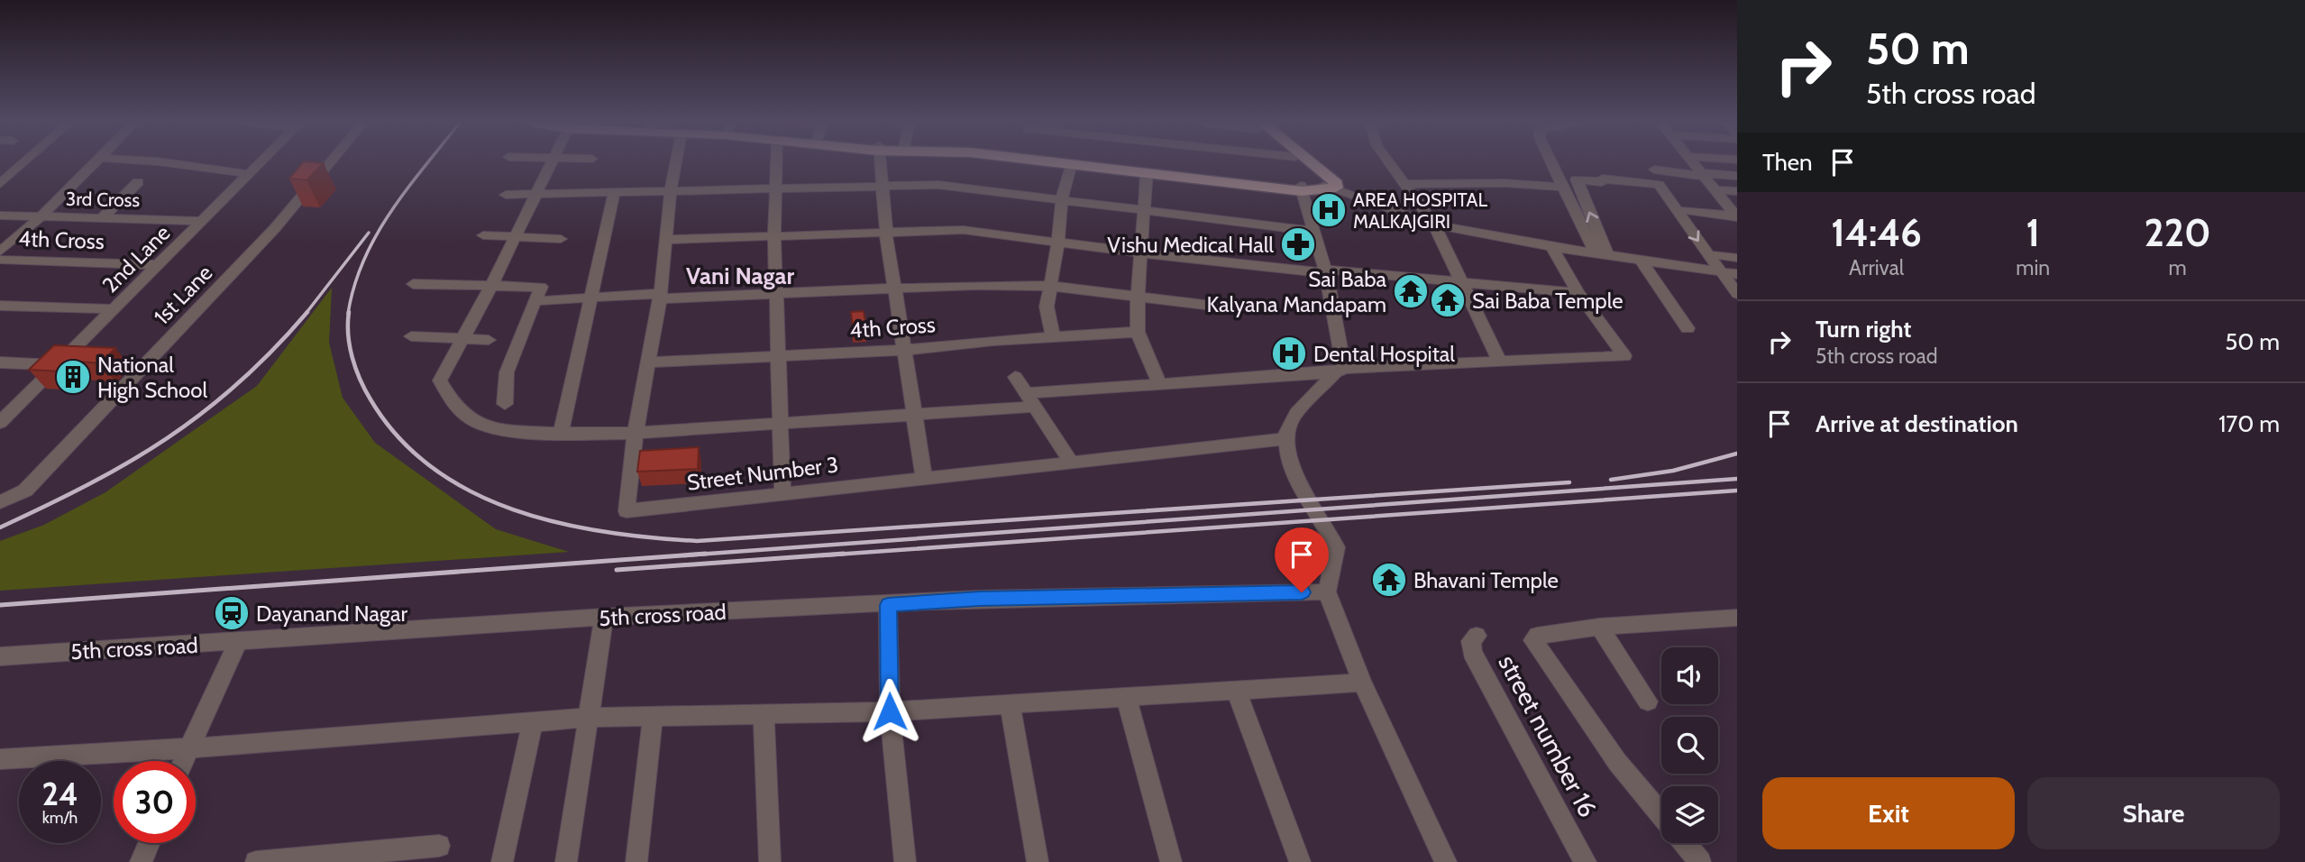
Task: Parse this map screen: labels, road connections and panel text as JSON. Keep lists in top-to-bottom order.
{
  "streets": {
    "street": [
      "3rd Cross",
      "4th Cross",
      "2nd Lane",
      "1st Lane",
      "Street Number 3",
      "5th cross road",
      "street number 16"
    ]
  },
  "crossings": [
    ["3rd Cross", "2nd Lane"],
    ["4th Cross", "2nd Lane"],
    ["4th Cross", "Street Number 3"]
  ],
  "districts": ["Vani Nagar"],
  "places": {
    "hospital": ["AREA HOSPITAL MALKAJGIRI", "Dental Hospital"],
    "pharmacy": ["Vishu Medical Hall"],
    "temple": ["Sai Baba Kalyana Mandapam", "Sai Baba Temple", "Bhavani Temple"],
    "building": ["National High School"],
    "station": ["Dayanand Nagar"]
  },
  "page": {
    "turn": ["50 m", "5th cross road"],
    "then": "Then",
    "eta": [
      "14:46",
      "Arrival",
      "1",
      "min",
      "220",
      "m"
    ],
    "list": [
      {
        "name": "Turn right",
        "note": "5th cross road",
        "value": "50 m"
      },
      {
        "name": "Arrive at destination",
        "value": "170 m"
      }
    ],
    "speed": "24 km/h",
    "limit": "30",
    "buttons": ["Exit", "Share"]
  }
}
